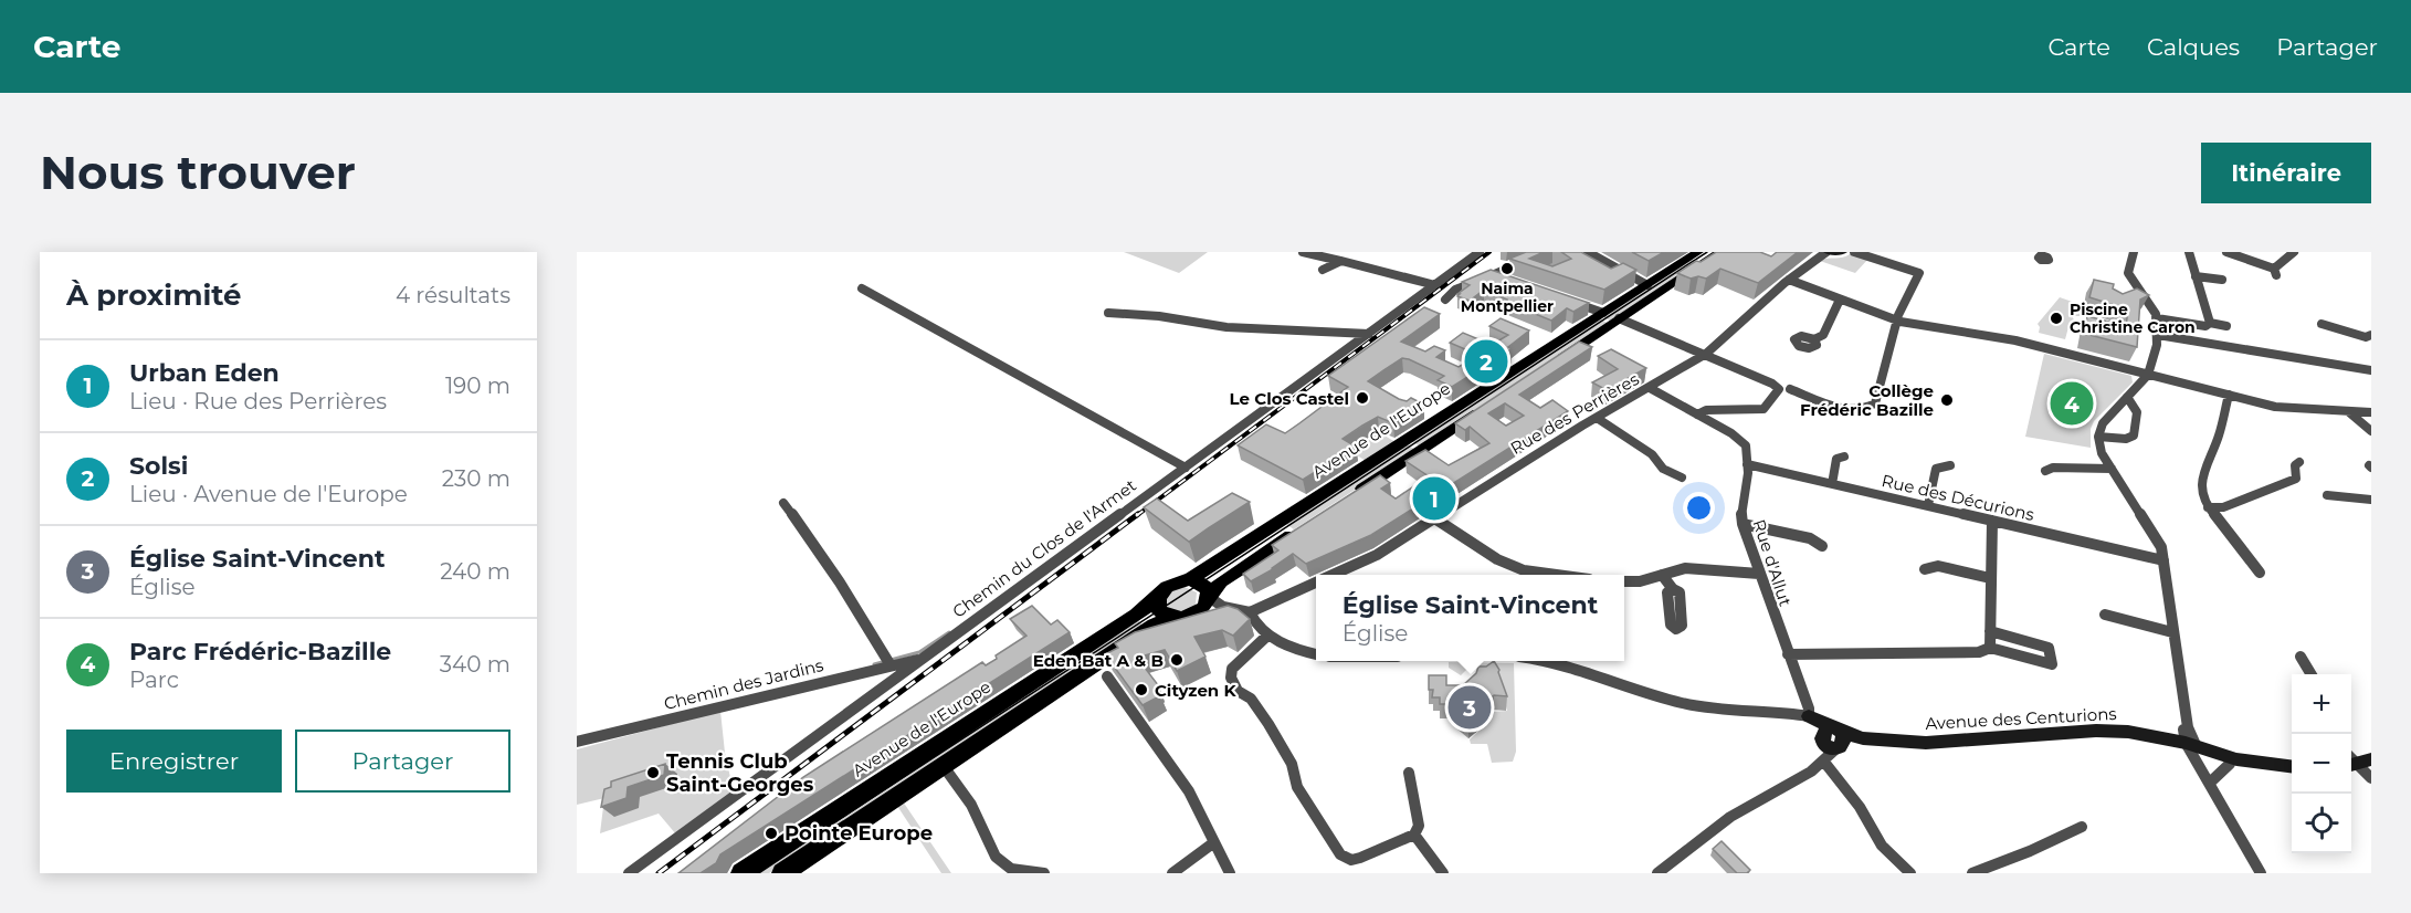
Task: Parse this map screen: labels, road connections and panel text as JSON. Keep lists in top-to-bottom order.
{
  "streets": {
    "main road": ["Avenue de l'Europe"],
    "street": [
      "Rue des Perrières",
      "Rue des Décurions",
      "Chemin du Clos de l'Armet",
      "Rue d'Allut",
      "Chemin des Jardins",
      "Avenue des Centurions"
    ]
  },
  "crossings": [
    ["Rue des Perrières", "Rue d'Allut"],
    ["Rue des Décurions", "Rue d'Allut"],
    ["Chemin du Clos de l'Armet", "Chemin des Jardins"]
  ],
  "places": [
    "Naima Montpellier",
    "Piscine Christine Caron",
    "Le Clos Castel",
    "Collège Frédéric Bazille",
    "Eden Bat A & B",
    "Cityzen K",
    "Tennis Club Saint-Georges",
    "Pointe Europe"
  ],
  "page": {
    "header": "Carte",
    "nav": ["Carte", "Calques", "Partager"],
    "buttons": [
      "Itinéraire",
      ["Enregistrer", "Partager"]
    ],
    "title": "Nous trouver",
    "heading": ["À proximité", "4 résultats"],
    "pins": [
      "2",
      "4",
      "1",
      "3"
    ],
    "list": [
      {
        "mark": "1",
        "name": "Urban Eden",
        "note": "Lieu · Rue des Perrières",
        "value": "190 m"
      },
      {
        "mark": "2",
        "name": "Solsi",
        "note": "Lieu · Avenue de l'Europe",
        "value": "230 m"
      },
      {
        "mark": "3",
        "name": "Église Saint-Vincent",
        "note": "Église",
        "value": "240 m"
      },
      {
        "mark": "4",
        "name": "Parc Frédéric-Bazille",
        "note": "Parc",
        "value": "340 m"
      }
    ],
    "popup": ["Église Saint-Vincent", "Église"],
    "map_buttons": ["+", "−"]
  }
}
